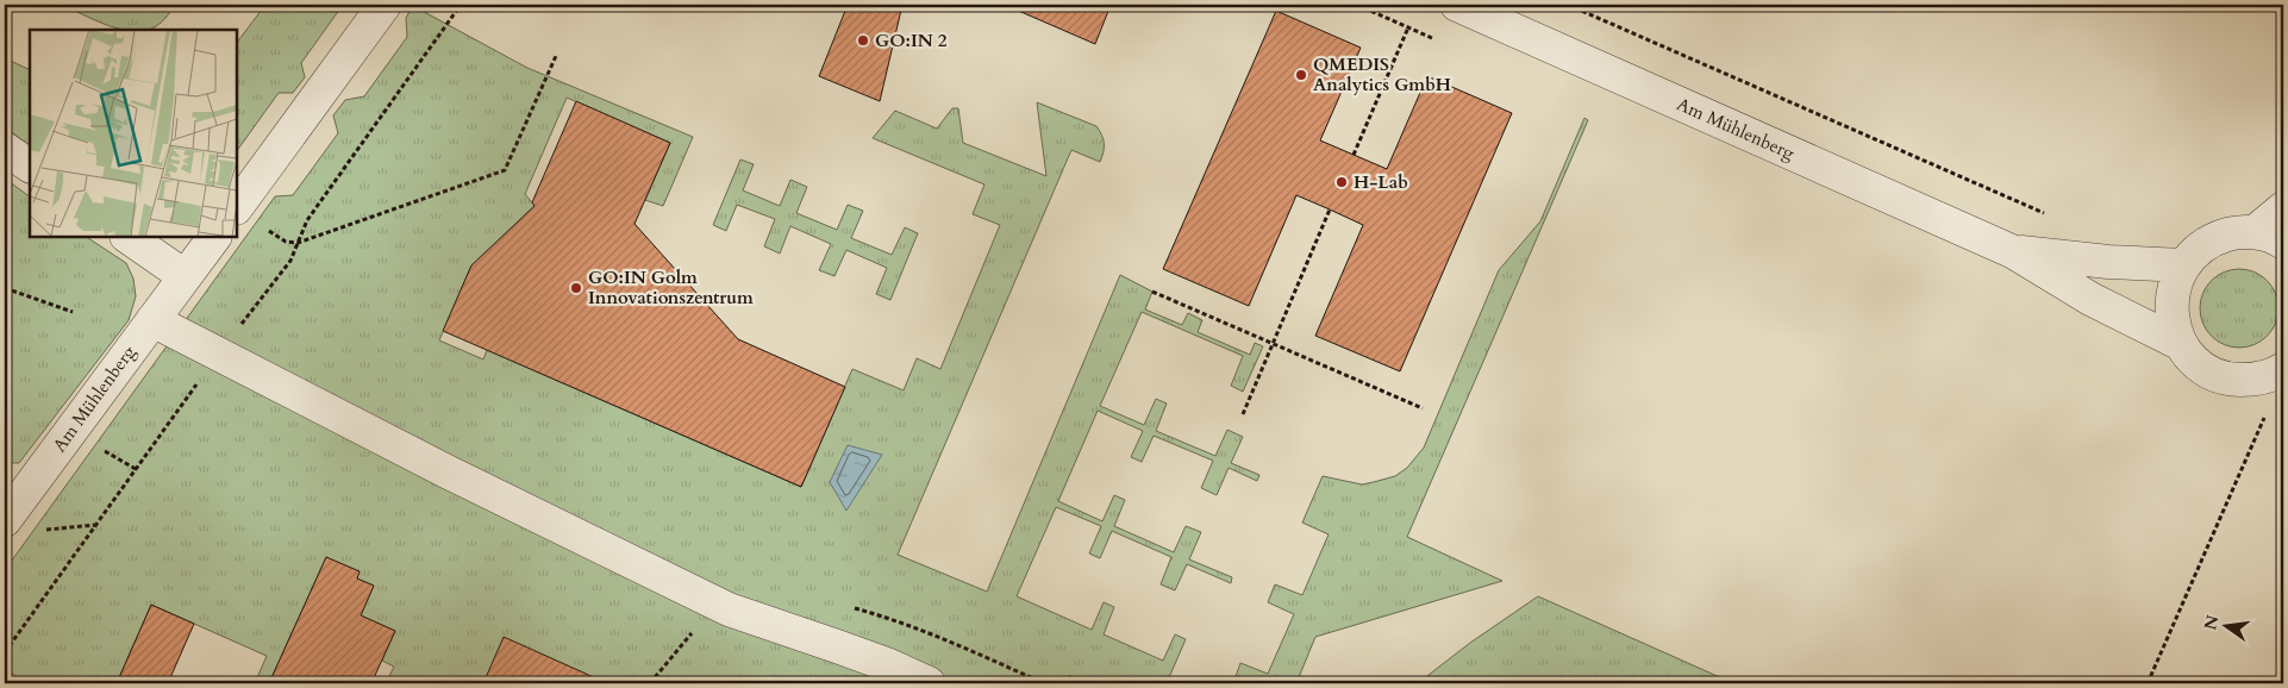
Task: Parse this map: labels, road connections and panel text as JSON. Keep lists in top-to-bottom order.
{
  "streets": {
    "street": ["Am Mühlenberg"]
  },
  "places": [
    "GO:IN 2",
    "QMEDIS Analytics GmbH",
    "H-Lab",
    "GO:IN Golm Innovationszentrum"
  ],
  "north": "left"
}
